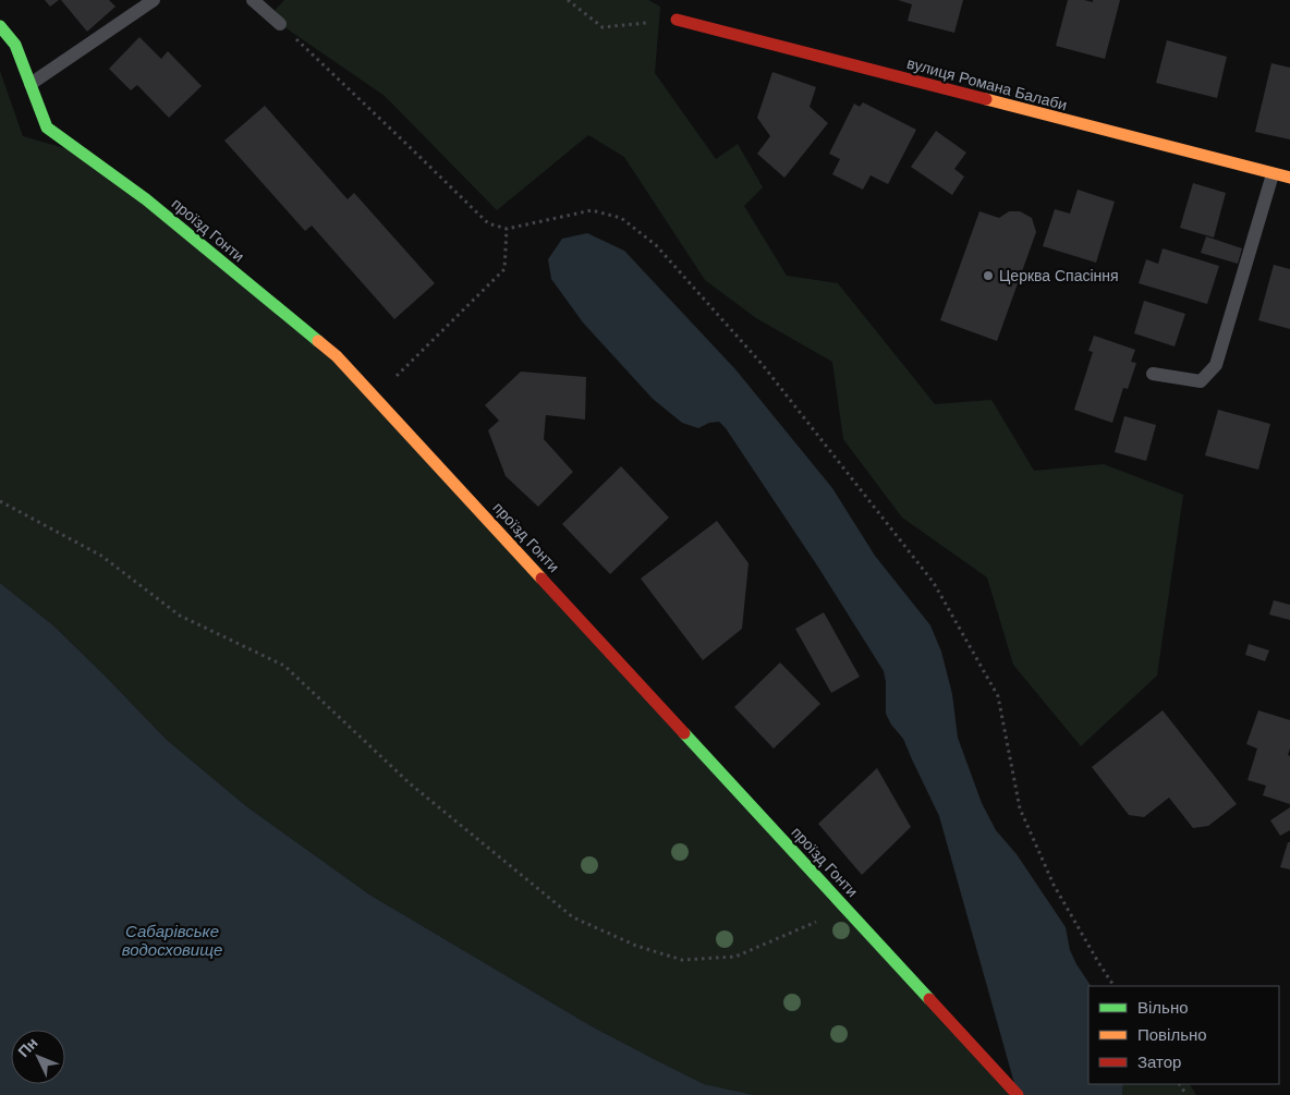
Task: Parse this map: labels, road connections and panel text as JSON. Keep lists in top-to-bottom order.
{
  "streets": {
    "street": ["вулиця Романа Балаби", "проїзд Гонти"]
  },
  "water": ["Сабарівське водосховище"],
  "places": ["Церква Спасіння"],
  "legend": ["Вільно", "Повільно", "Затор"],
  "north": "top left"
}
